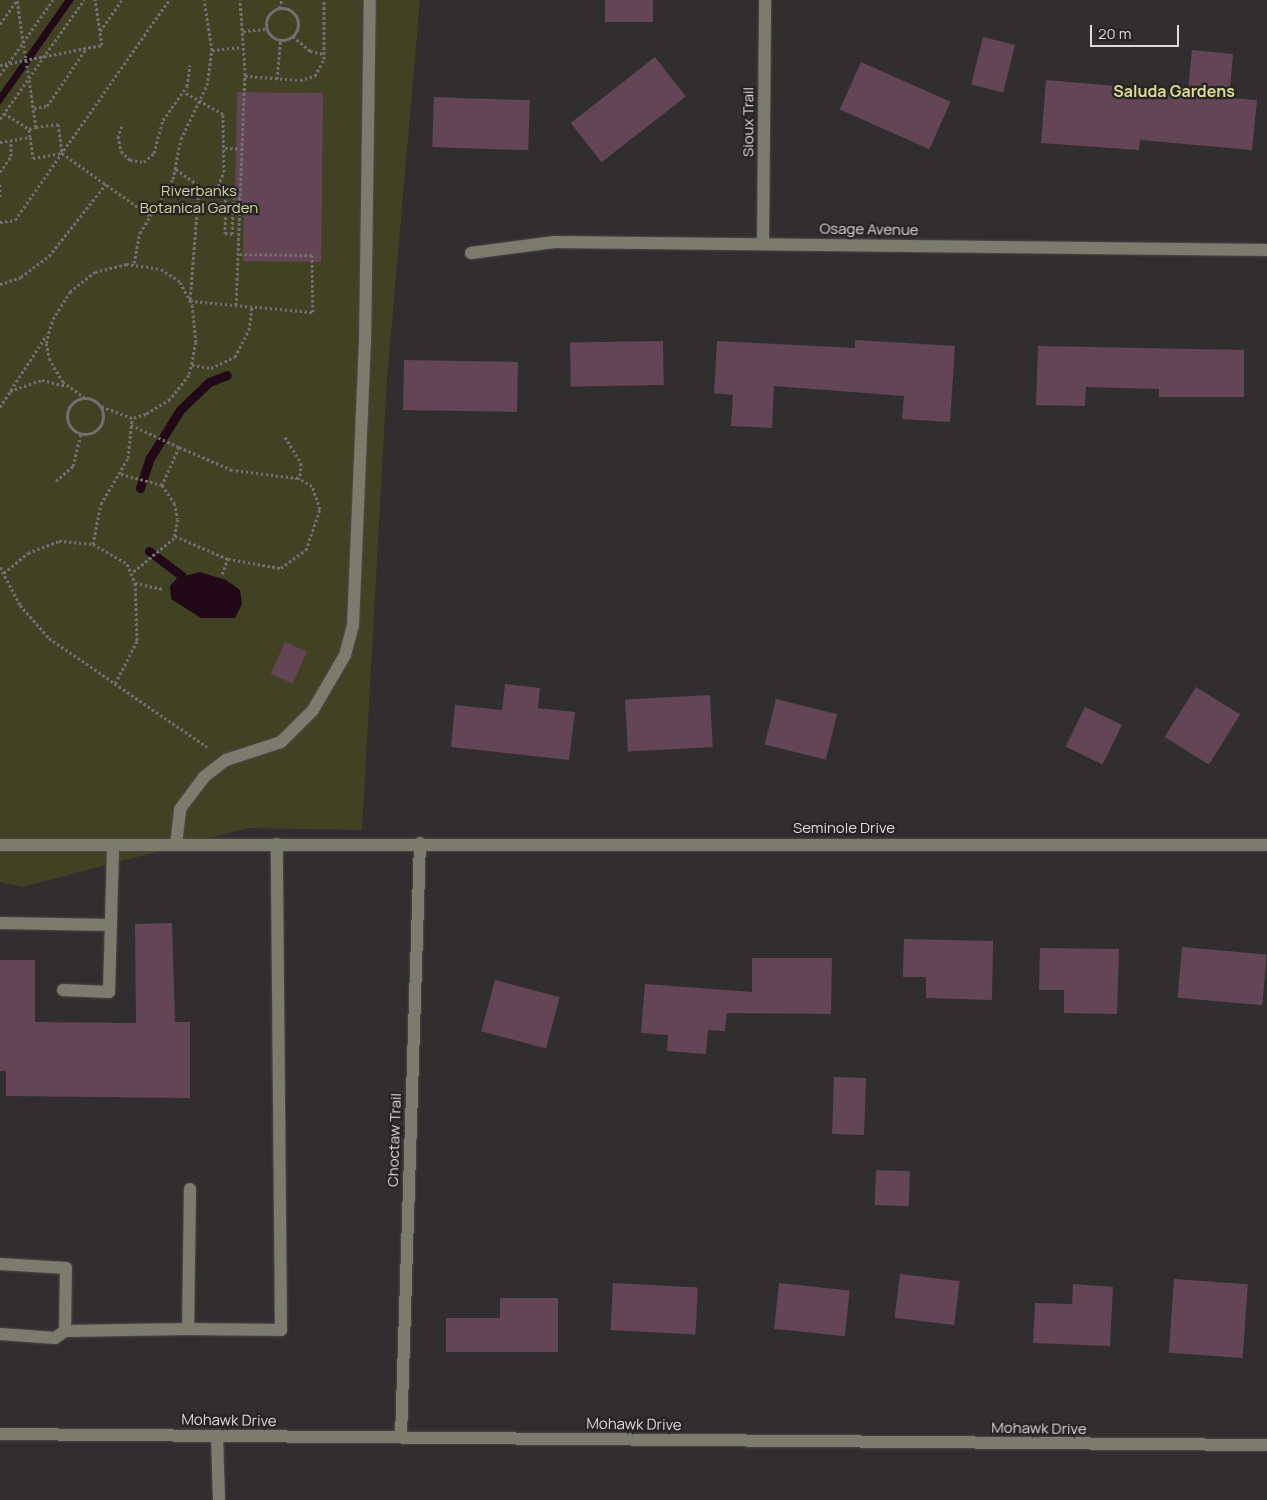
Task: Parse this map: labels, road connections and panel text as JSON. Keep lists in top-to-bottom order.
{
  "streets": {
    "street": [
      "Sioux Trail",
      "Osage Avenue",
      "Seminole Drive",
      "Choctaw Trail",
      "Mohawk Drive"
    ]
  },
  "crossings": [
    ["Sioux Trail", "Osage Avenue"],
    ["Seminole Drive", "Choctaw Trail"],
    ["Choctaw Trail", "Mohawk Drive"]
  ],
  "districts": ["Saluda Gardens"],
  "parks": ["Riverbanks Botanical Garden"],
  "scale_bar": "20 m"
}
